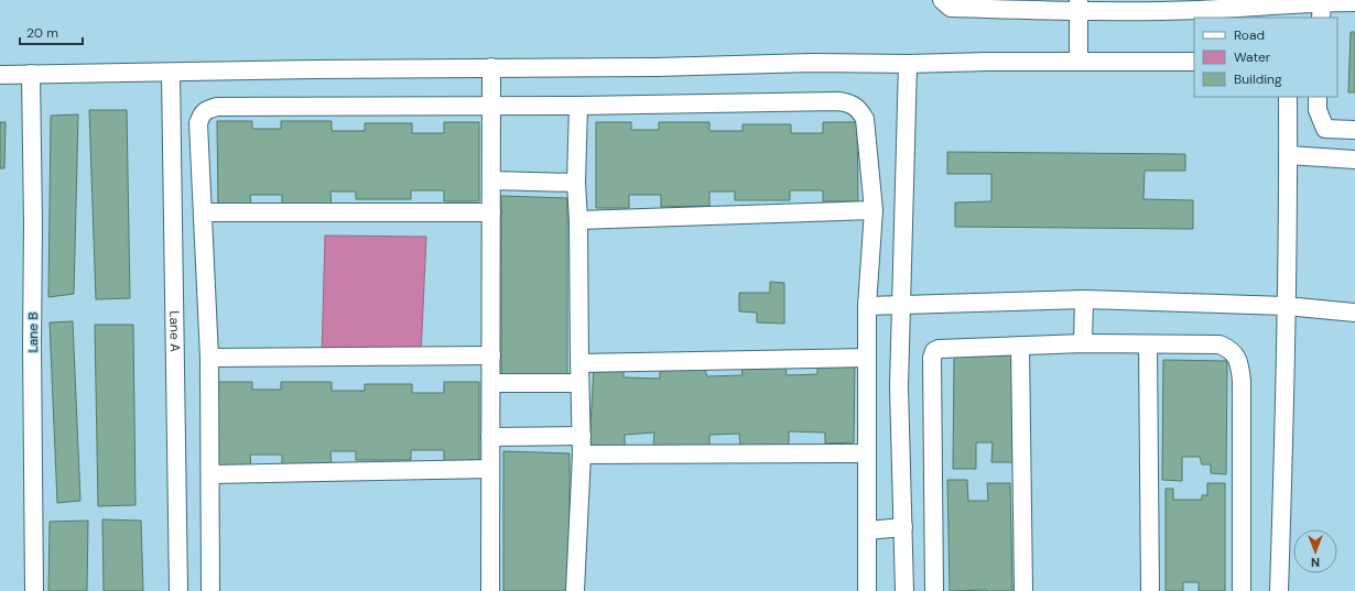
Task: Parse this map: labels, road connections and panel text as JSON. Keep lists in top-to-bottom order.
{
  "streets": {
    "street": ["Lane A", "Lane B"]
  },
  "legend": ["Road", "Water", "Building"],
  "scale_bar": "20 m",
  "north": "bottom"
}
